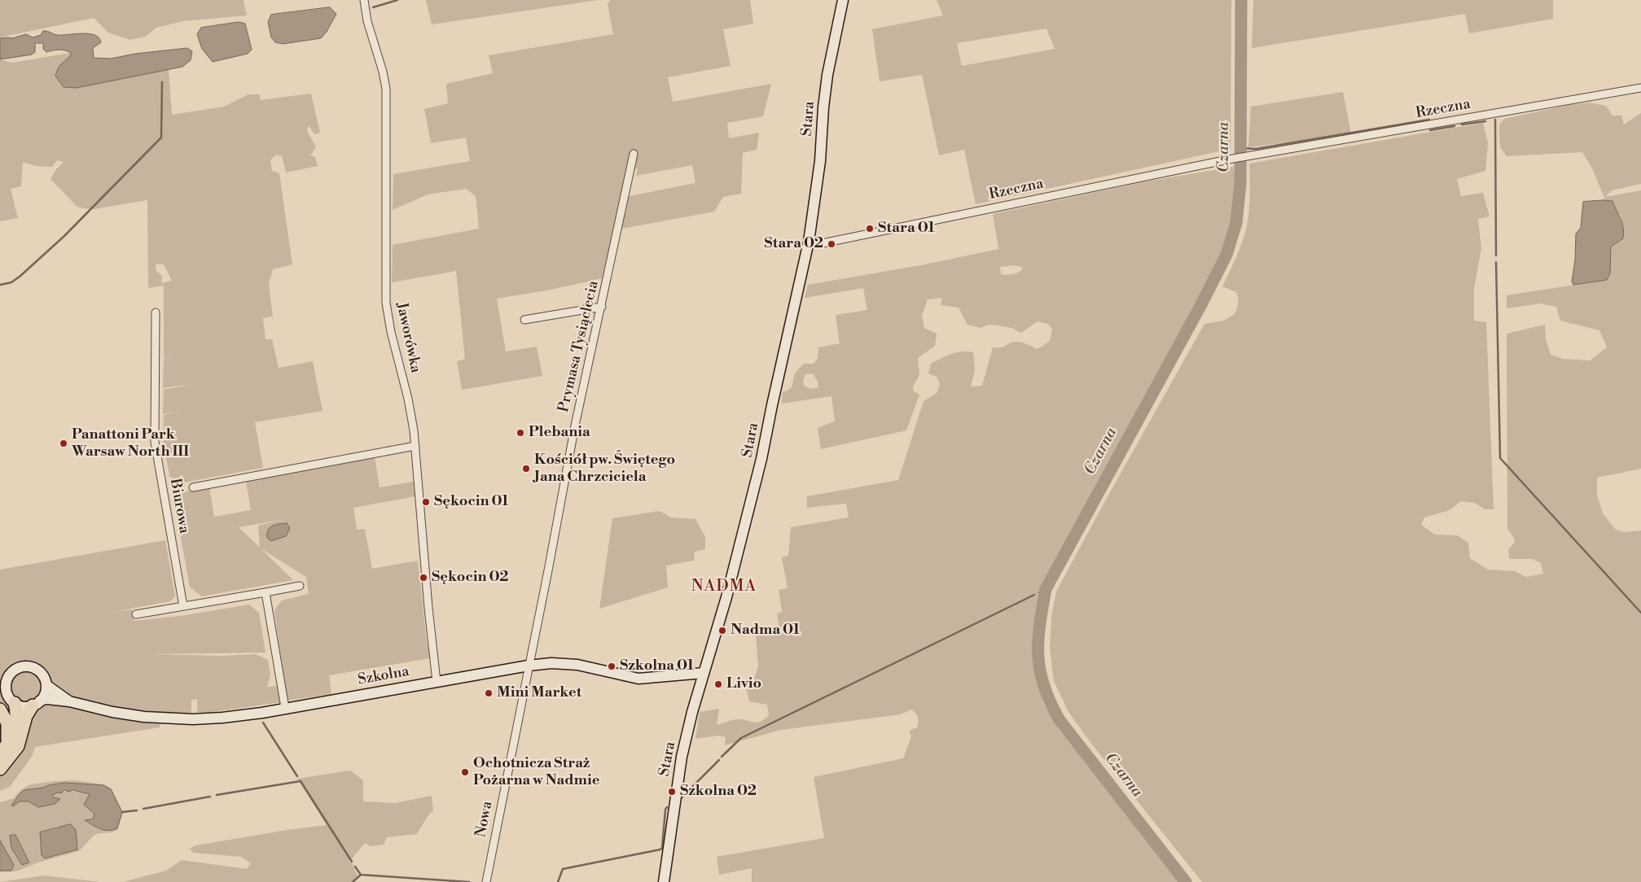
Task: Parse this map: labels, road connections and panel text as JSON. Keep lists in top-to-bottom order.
{
  "streets": {
    "street": [
      "Rzeczna",
      "Stara",
      "Jaworówka",
      "Prymasa Tysiąclecia",
      "Biurowa",
      "Szkolna",
      "Nowa"
    ]
  },
  "crossings": [
    ["Rzeczna", "Stara"],
    ["Stara", "Szkolna"],
    ["Jaworówka", "Szkolna"],
    ["Prymasa Tysiąclecia", "Szkolna"],
    ["Prymasa Tysiąclecia", "Nowa"],
    ["Szkolna", "Nowa"]
  ],
  "districts": ["NADMA"],
  "water": ["Czarna"],
  "places": [
    "Stara 01",
    "Stara 02",
    "Plebania",
    "Panattoni Park Warsaw North III",
    "Kościół pw. Świętego Jana Chrzciciela",
    "Sękocin 01",
    "Sękocin 02",
    "Nadma 01",
    "Szkolna 01",
    "Livio",
    "Mini Market",
    "Ochotnicza Straż Pożarna w Nadmie",
    "Szkolna 02"
  ]
}
